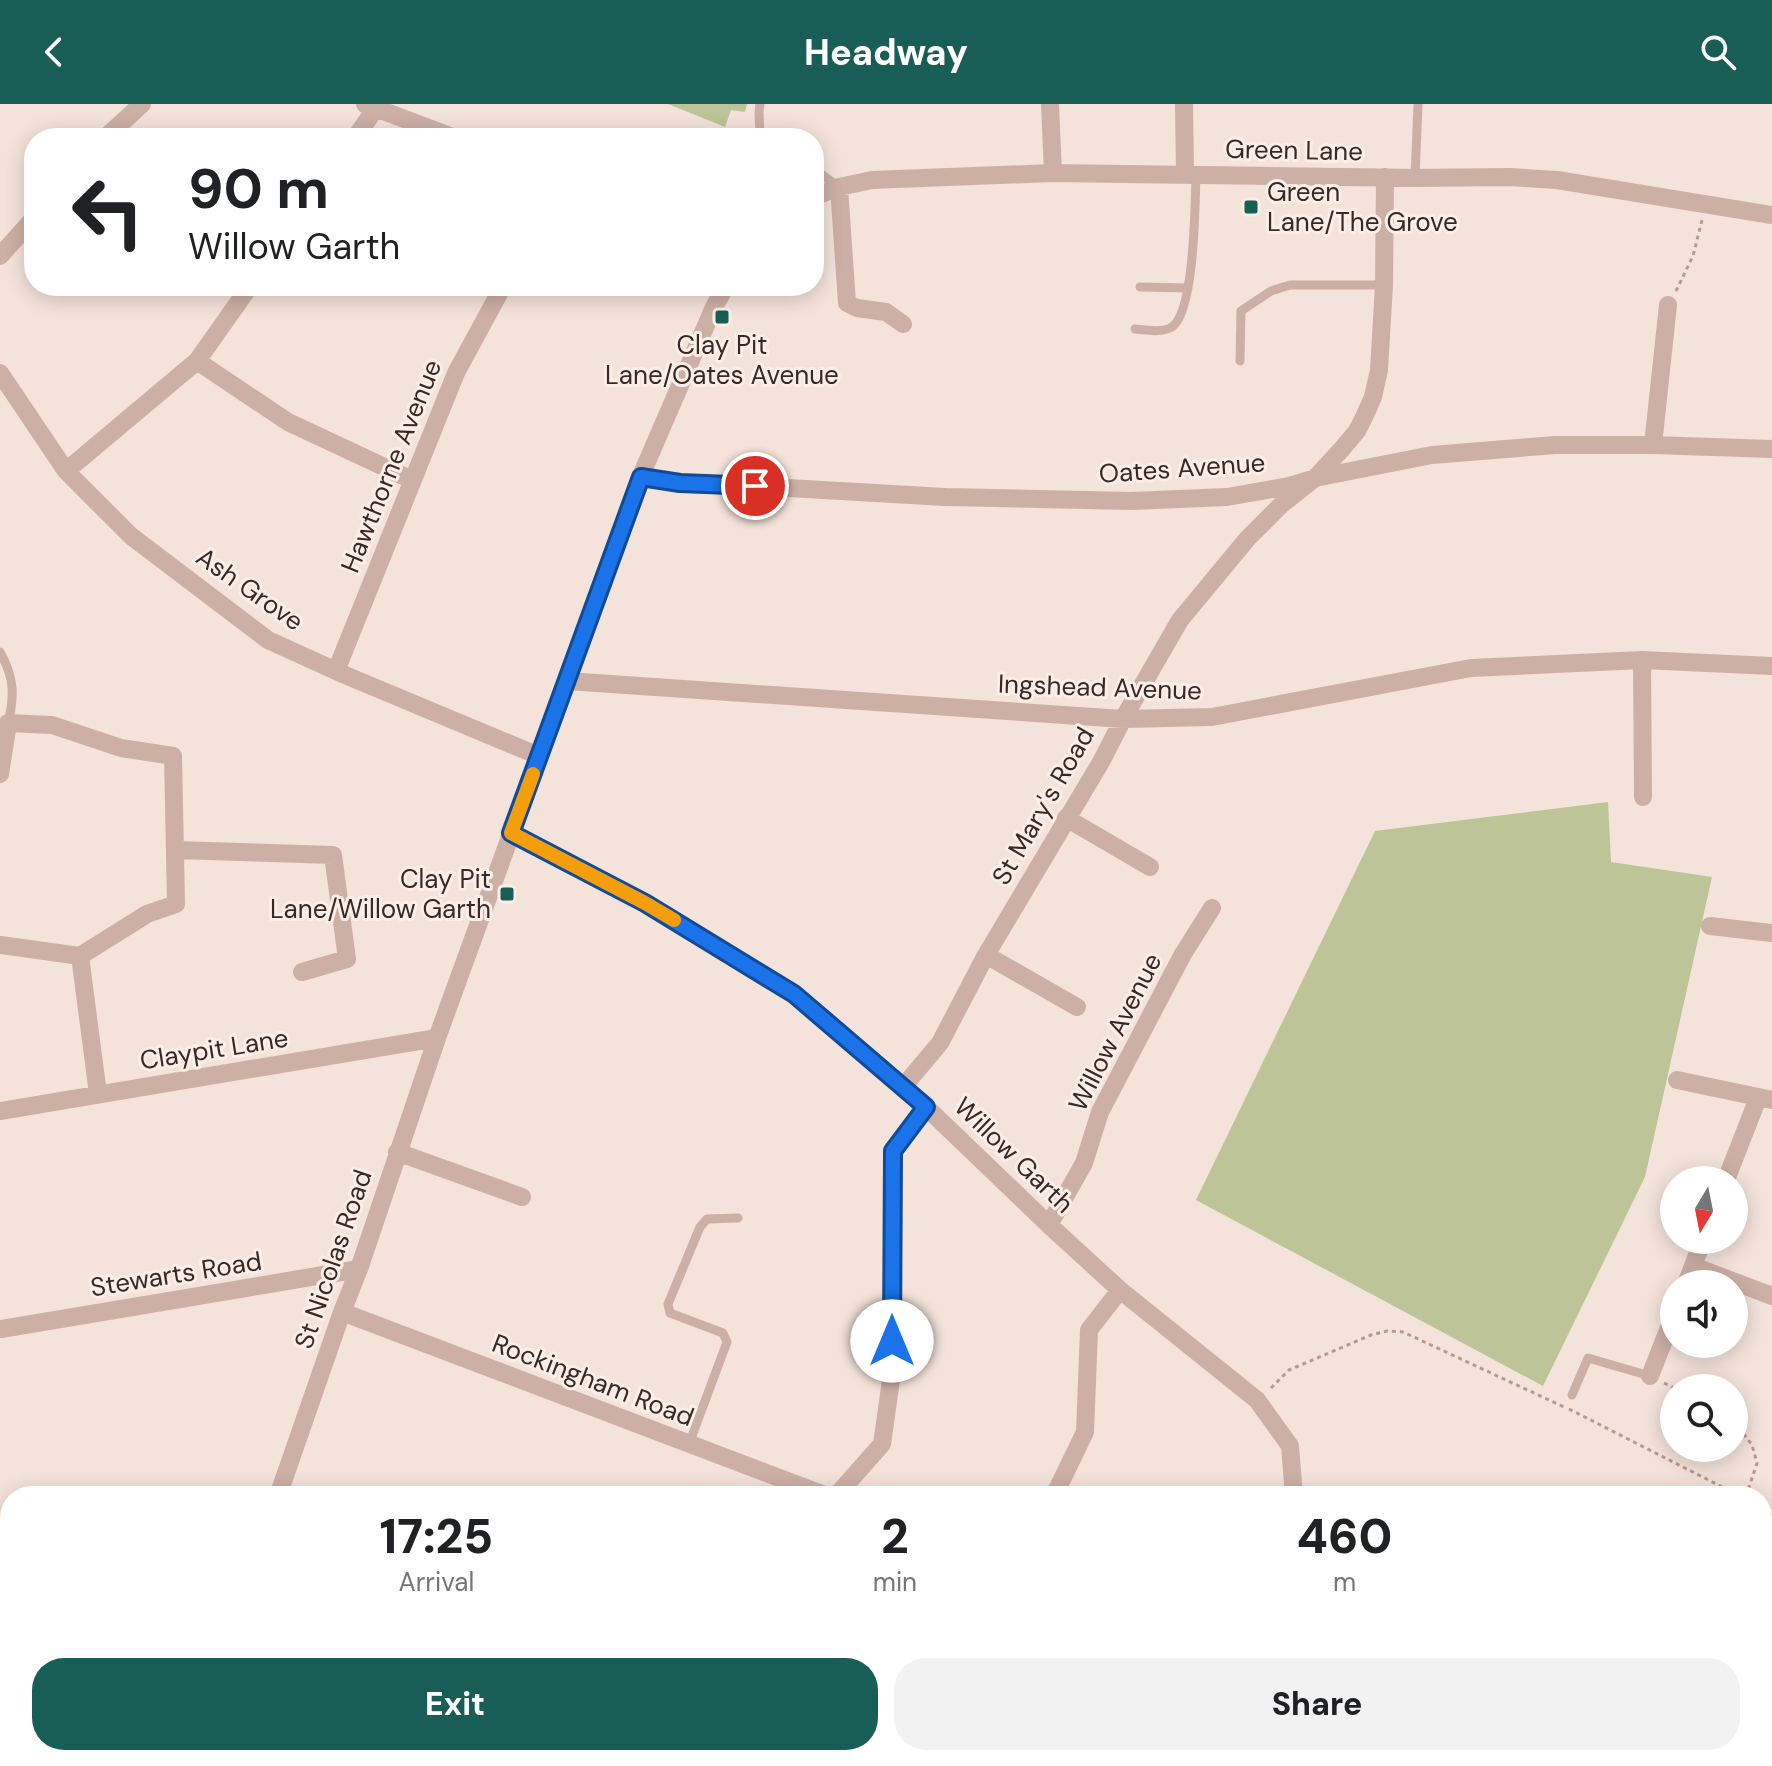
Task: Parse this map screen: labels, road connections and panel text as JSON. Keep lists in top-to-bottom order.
{
  "streets": {
    "street": [
      "Green Lane",
      "Hawthorne Avenue",
      "Oates Avenue",
      "Ash Grove",
      "Ingshead Avenue",
      "St Mary's Road",
      "Willow Avenue",
      "Claypit Lane",
      "Willow Garth",
      "St Nicolas Road",
      "Stewarts Road",
      "Rockingham Road"
    ]
  },
  "crossings": [
    ["Green Lane", "St Mary's Road"],
    ["Hawthorne Avenue", "Ash Grove"],
    ["Oates Avenue", "St Mary's Road"],
    ["Oates Avenue", "St Nicolas Road"],
    ["Ash Grove", "St Nicolas Road"],
    ["Ingshead Avenue", "St Mary's Road"],
    ["Ingshead Avenue", "St Nicolas Road"],
    ["St Mary's Road", "Willow Garth"],
    ["Willow Avenue", "Willow Garth"],
    ["Claypit Lane", "St Nicolas Road"],
    ["Willow Garth", "St Nicolas Road"],
    ["St Nicolas Road", "Stewarts Road"],
    ["St Nicolas Road", "Rockingham Road"]
  ],
  "places": {
    "transit": ["Green Lane/The Grove", "Clay Pit Lane/Oates Avenue", "Clay Pit Lane/Willow Garth"]
  },
  "north": "bottom",
  "page": {
    "header": "Headway",
    "turn": ["90 m", "Willow Garth"],
    "eta": [
      "17:25",
      "Arrival",
      "2",
      "min",
      "460",
      "m"
    ],
    "buttons": ["Exit", "Share"]
  }
}
